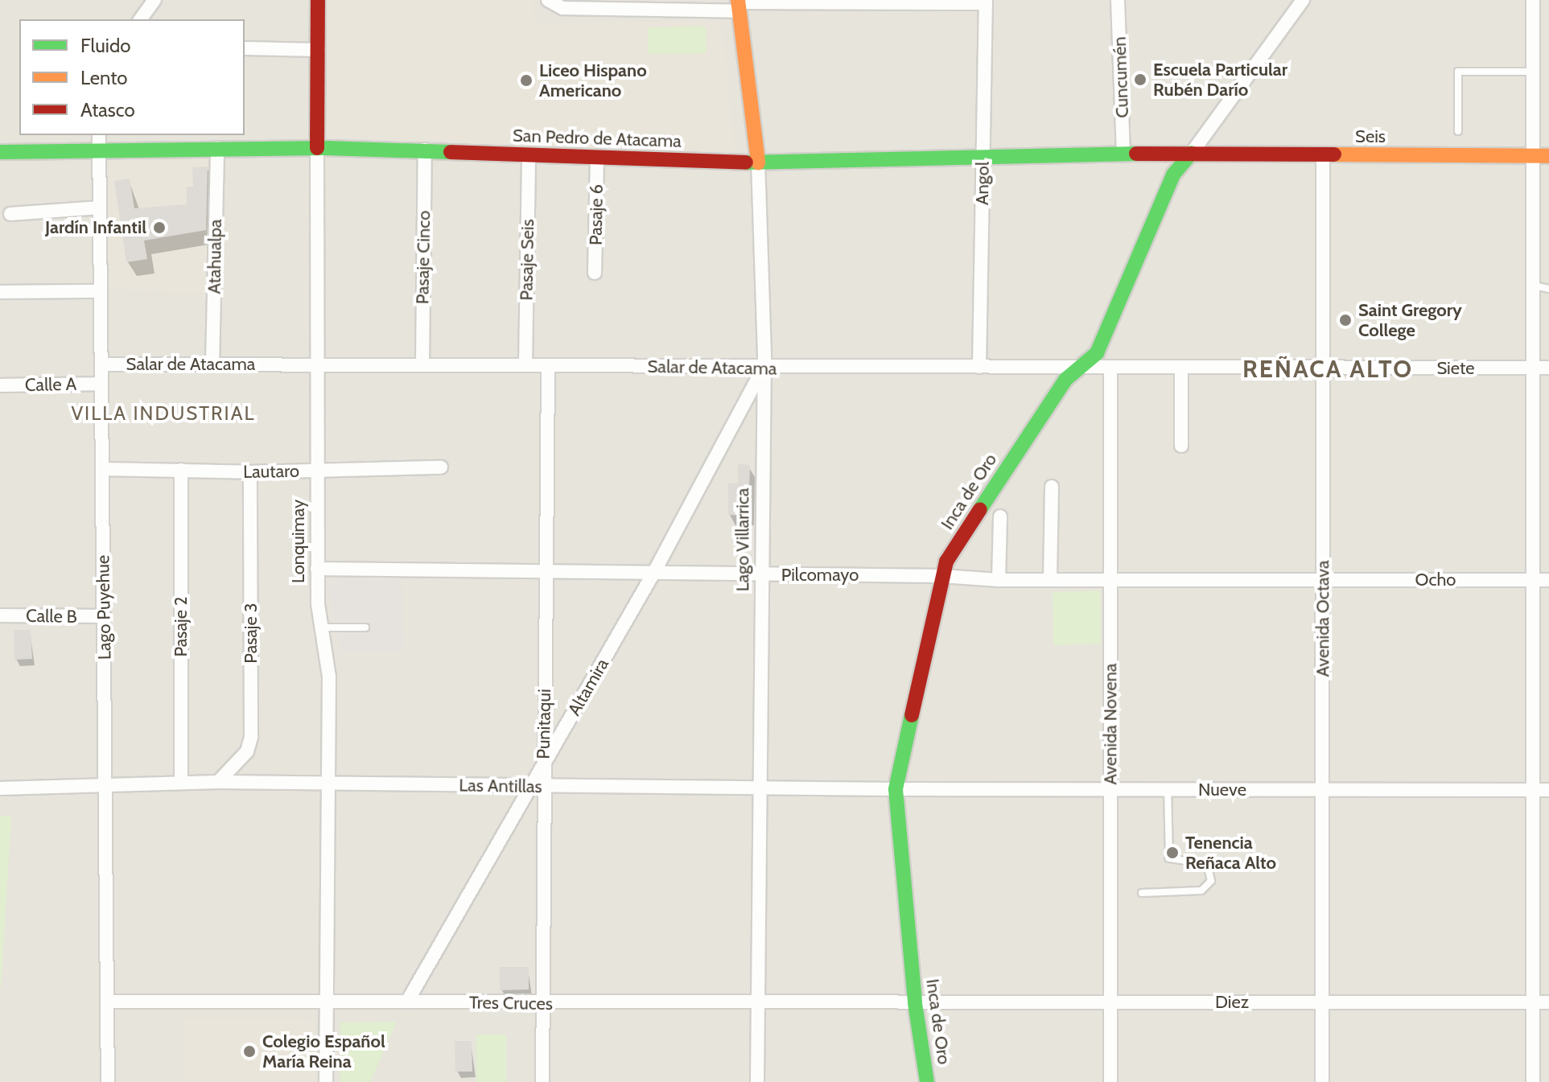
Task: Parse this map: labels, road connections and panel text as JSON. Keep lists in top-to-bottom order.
{
  "streets": {
    "street": [
      "Cuncumén",
      "Seis",
      "San Pedro de Atacama",
      "Angol",
      "Pasaje 6",
      "Atahualpa",
      "Pasaje Cinco",
      "Pasaje Seis",
      "Salar de Atacama",
      "Siete",
      "Calle A",
      "Lautaro",
      "Inca de Oro",
      "Lago Villarrica",
      "Lonquimay",
      "Pilcomayo",
      "Ocho",
      "Lago Puyehue",
      "Calle B",
      "Avenida Octava",
      "Pasaje 2",
      "Pasaje 3",
      "Altamira",
      "Punitaqui",
      "Avenida Novena",
      "Las Antillas",
      "Nueve",
      "Diez",
      "Tres Cruces"
    ]
  },
  "crossings": [
    ["Cuncumén", "San Pedro de Atacama"],
    ["Seis", "San Pedro de Atacama"],
    ["Seis", "Inca de Oro"],
    ["Seis", "Avenida Octava"],
    ["San Pedro de Atacama", "Angol"],
    ["San Pedro de Atacama", "Pasaje 6"],
    ["San Pedro de Atacama", "Atahualpa"],
    ["San Pedro de Atacama", "Pasaje Cinco"],
    ["San Pedro de Atacama", "Pasaje Seis"],
    ["San Pedro de Atacama", "Inca de Oro"],
    ["San Pedro de Atacama", "Lago Villarrica"],
    ["San Pedro de Atacama", "Lonquimay"],
    ["San Pedro de Atacama", "Lago Puyehue"],
    ["Angol", "Salar de Atacama"],
    ["Atahualpa", "Salar de Atacama"],
    ["Pasaje Cinco", "Salar de Atacama"],
    ["Pasaje Seis", "Salar de Atacama"],
    ["Salar de Atacama", "Siete"],
    ["Salar de Atacama", "Inca de Oro"],
    ["Salar de Atacama", "Lago Villarrica"],
    ["Salar de Atacama", "Lonquimay"],
    ["Salar de Atacama", "Lago Puyehue"],
    ["Salar de Atacama", "Avenida Octava"],
    ["Salar de Atacama", "Altamira"],
    ["Salar de Atacama", "Punitaqui"],
    ["Salar de Atacama", "Avenida Novena"],
    ["Siete", "Avenida Octava"],
    ["Calle A", "Lago Puyehue"],
    ["Lautaro", "Lonquimay"],
    ["Lautaro", "Lago Puyehue"],
    ["Lautaro", "Pasaje 2"],
    ["Lautaro", "Pasaje 3"],
    ["Inca de Oro", "Pilcomayo"],
    ["Inca de Oro", "Las Antillas"],
    ["Inca de Oro", "Nueve"],
    ["Inca de Oro", "Diez"],
    ["Inca de Oro", "Tres Cruces"],
    ["Lago Villarrica", "Pilcomayo"],
    ["Lago Villarrica", "Altamira"],
    ["Lago Villarrica", "Las Antillas"],
    ["Lago Villarrica", "Tres Cruces"],
    ["Lonquimay", "Pilcomayo"],
    ["Lonquimay", "Las Antillas"],
    ["Lonquimay", "Tres Cruces"],
    ["Pilcomayo", "Ocho"],
    ["Pilcomayo", "Avenida Octava"],
    ["Pilcomayo", "Altamira"],
    ["Pilcomayo", "Punitaqui"],
    ["Pilcomayo", "Avenida Novena"],
    ["Ocho", "Avenida Octava"],
    ["Lago Puyehue", "Calle B"],
    ["Lago Puyehue", "Las Antillas"],
    ["Lago Puyehue", "Tres Cruces"],
    ["Avenida Octava", "Nueve"],
    ["Avenida Octava", "Diez"],
    ["Pasaje 2", "Las Antillas"],
    ["Pasaje 3", "Las Antillas"],
    ["Altamira", "Punitaqui"],
    ["Punitaqui", "Las Antillas"],
    ["Punitaqui", "Tres Cruces"],
    ["Avenida Novena", "Nueve"],
    ["Avenida Novena", "Diez"],
    ["Las Antillas", "Nueve"],
    ["Diez", "Tres Cruces"]
  ],
  "districts": ["REÑACA ALTO", "VILLA INDUSTRIAL"],
  "places": [
    "Escuela Particular Rubén Darío",
    "Liceo Hispano Americano",
    "Jardín Infantil",
    "Saint Gregory College",
    "Tenencia Reñaca Alto",
    "Colegio Español María Reina"
  ],
  "legend": ["Fluido", "Lento", "Atasco"]
}
